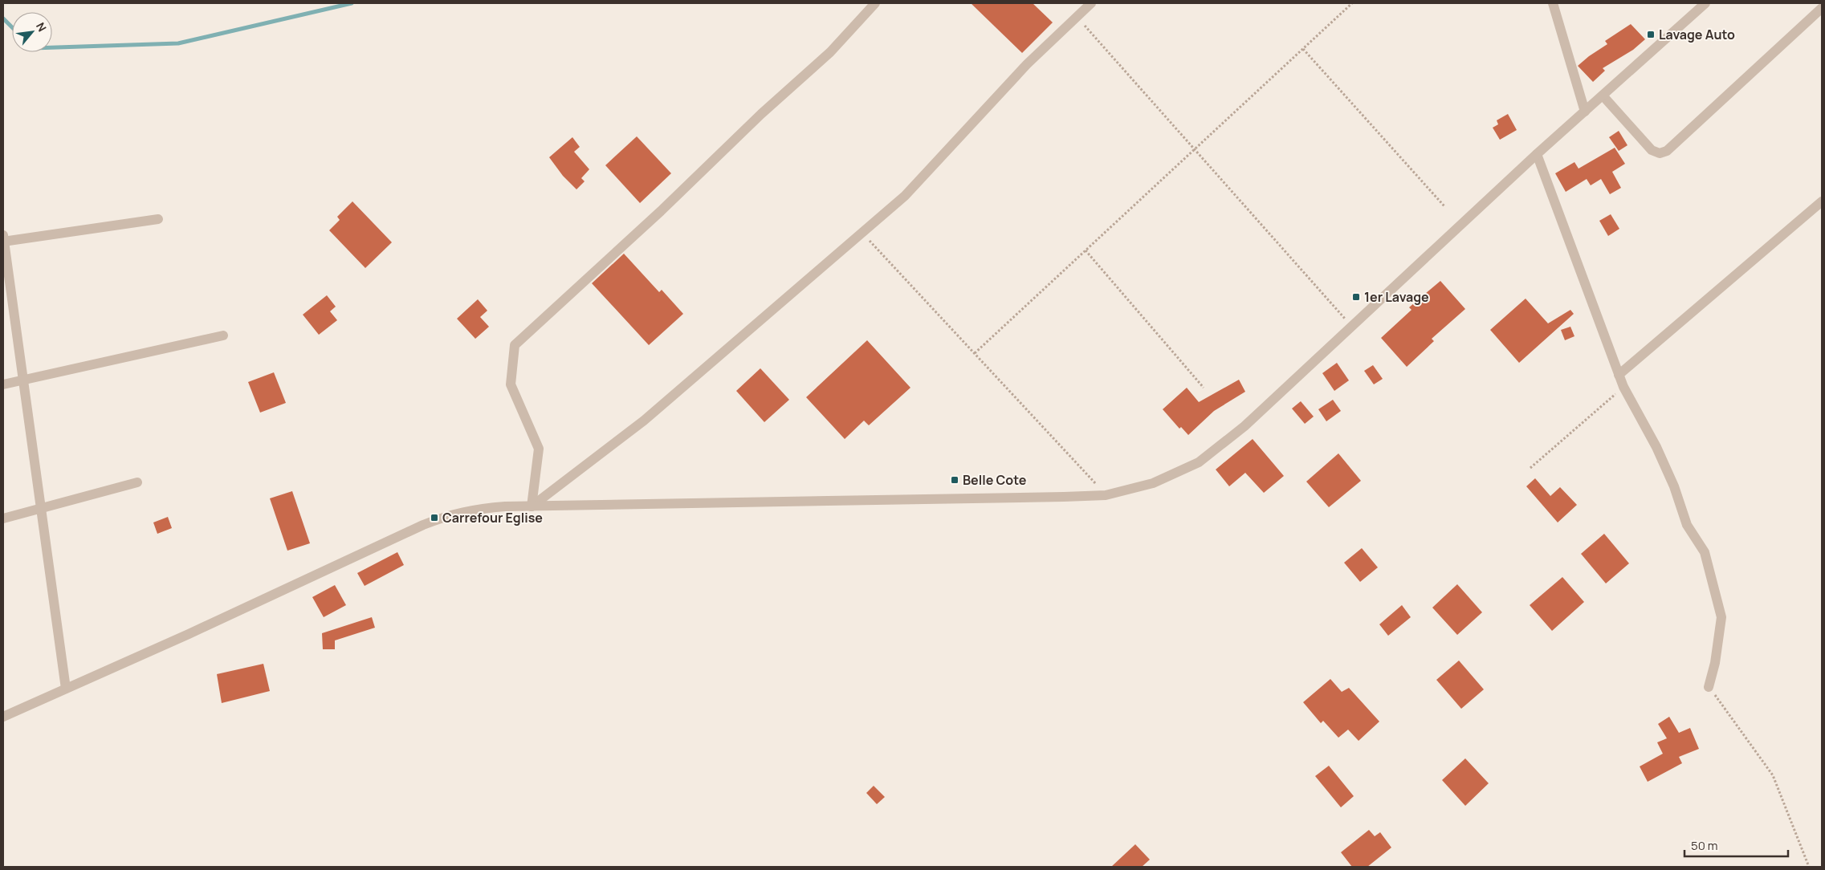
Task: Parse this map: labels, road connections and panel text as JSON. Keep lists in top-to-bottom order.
{
  "places": {
    "transit": [
      "Lavage Auto",
      "1er Lavage",
      "Belle Cote",
      "Carrefour Eglise"
    ]
  },
  "scale_bar": "50 m",
  "north": "top right"
}
